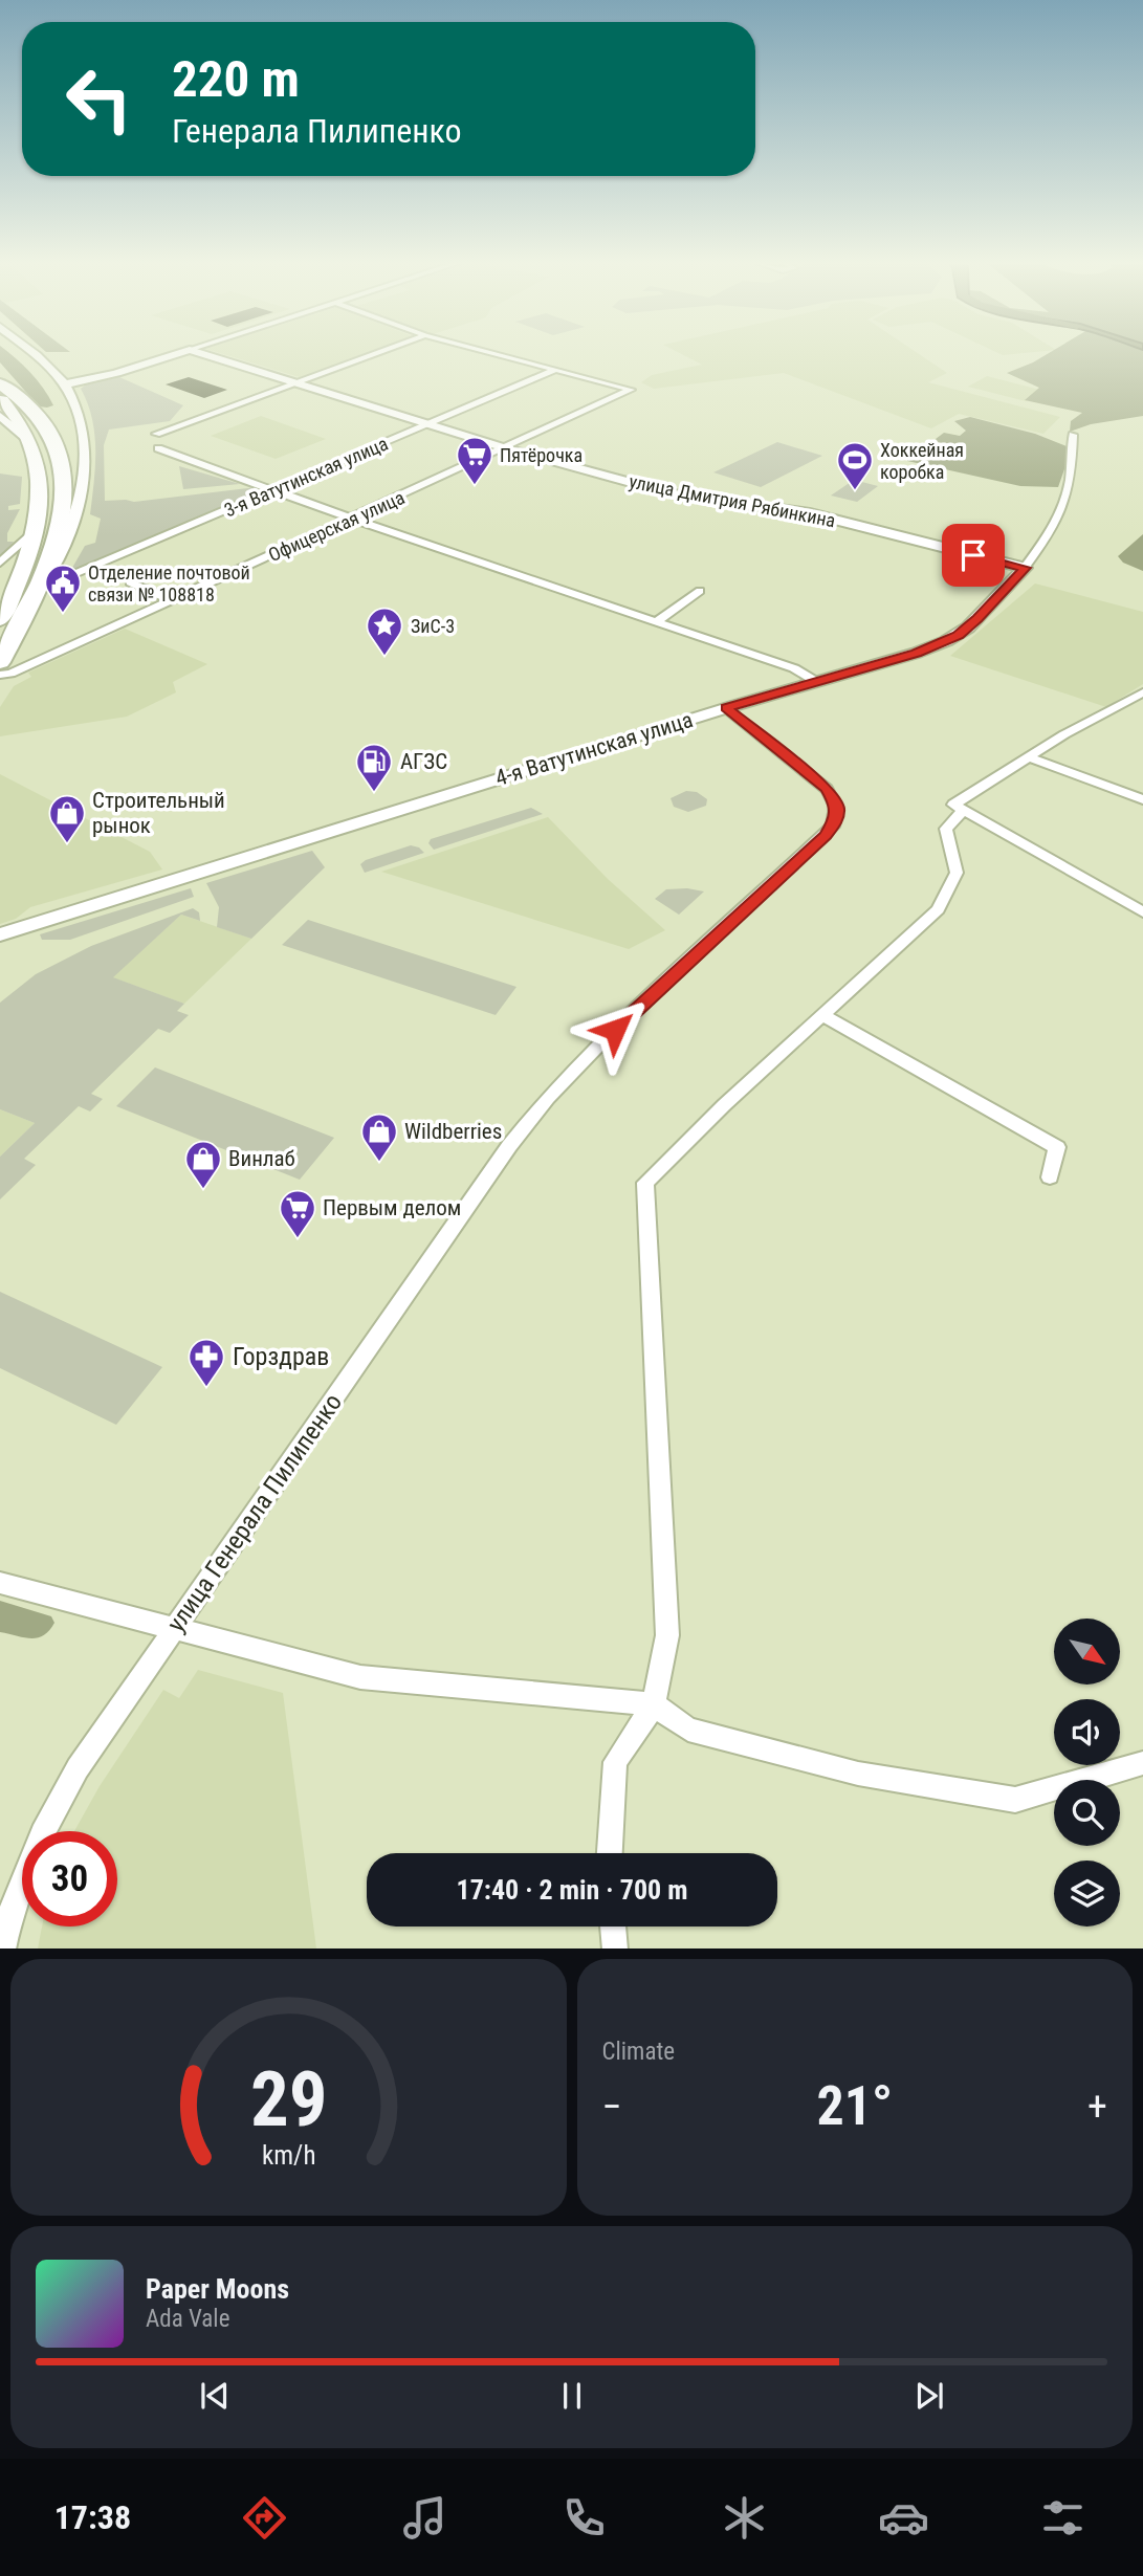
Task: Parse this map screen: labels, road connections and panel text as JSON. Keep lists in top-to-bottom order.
{
  "streets": {
    "street": [
      "3-я Ватутинская улица",
      "улица Дмитрия Рябинкина",
      "Офицерская улица",
      "4-я Ватутинская улица",
      "улица Генерала Пилипенко"
    ]
  },
  "crossings": [
    ["3-я Ватутинская улица", "улица Дмитрия Рябинкина"],
    ["3-я Ватутинская улица", "Офицерская улица"],
    ["улица Дмитрия Рябинкина", "Офицерская улица"],
    ["улица Дмитрия Рябинкина", "4-я Ватутинская улица"],
    ["4-я Ватутинская улица", "улица Генерала Пилипенко"]
  ],
  "places": {
    "supermarket": ["Пятёрочка", "Первым делом"],
    "sports": ["Хоккейная коробка"],
    "public building": ["Отделение почтовой связи № 108818"],
    "place": ["ЗиС-3"],
    "fuel station": ["АГЗС"],
    "shop": ["Строительный рынок", "Wildberries", "Винлаб"],
    "pharmacy": ["Горздрав"]
  },
  "north": "bottom right",
  "page": {
    "turn": ["220 m", "Генерала Пилипенко"],
    "limit": "30",
    "trip": "17:40 · 2 min · 700 m",
    "tile": "Climate",
    "heat": ["−", "21°", "+"],
    "song": ["Paper Moons", "Ada Vale"],
    "tabs": "17:38",
    "gauge": ["29", "km/h"]
  }
}
